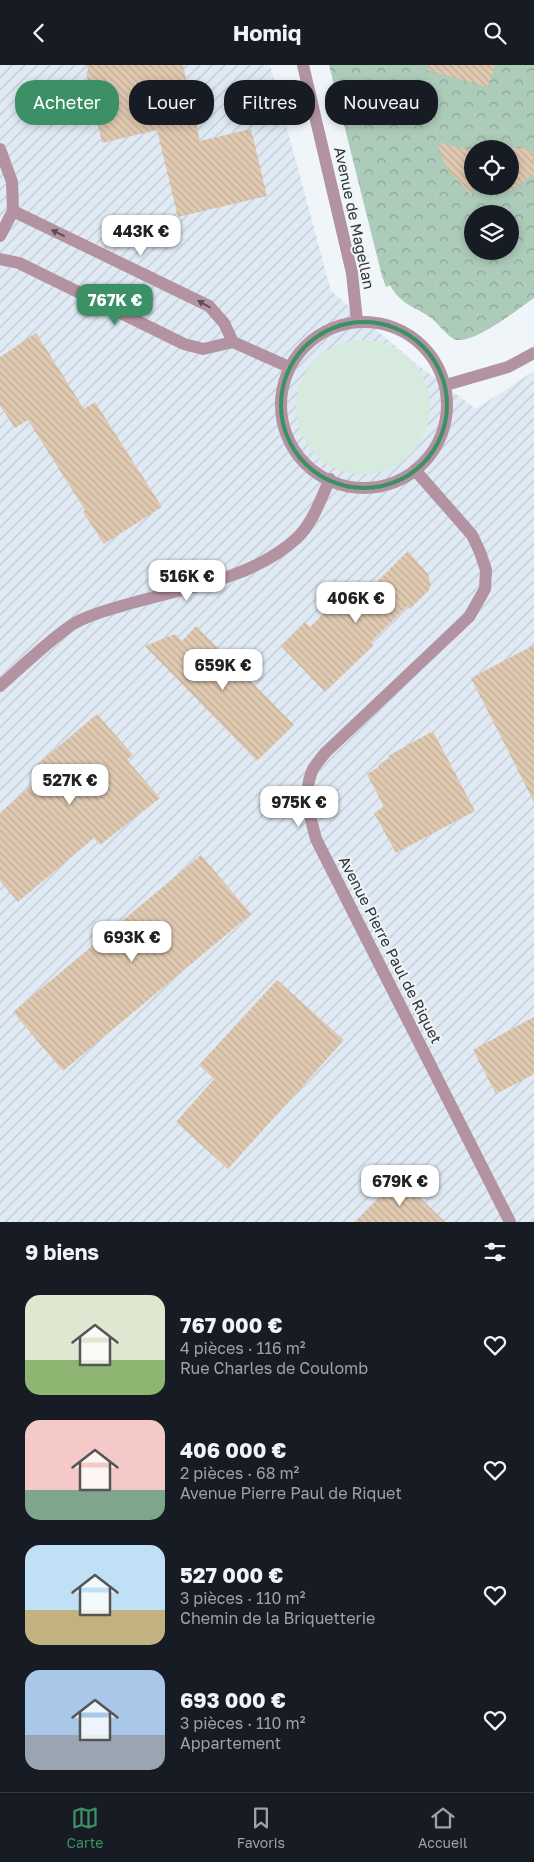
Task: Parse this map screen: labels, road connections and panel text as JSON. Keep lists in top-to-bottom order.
{
  "streets": {
    "street": ["Avenue de Magellan", "Avenue Pierre Paul de Riquet"]
  },
  "crossings": [
    ["Avenue de Magellan", "Avenue Pierre Paul de Riquet"]
  ],
  "page": {
    "header": "Homiq",
    "chip": [
      "Acheter",
      "Louer",
      "Filtres",
      "Nouveau"
    ],
    "price": [
      "443K €",
      "767K €",
      "516K €",
      "406K €",
      "659K €",
      "527K €",
      "975K €",
      "693K €",
      "679K €"
    ],
    "heading": "9 biens",
    "list": [
      {
        "name": "767 000 €",
        "note": "4 pièces · 116 m² · Rue Charles de Coulomb"
      },
      {
        "name": "406 000 €",
        "note": "2 pièces · 68 m² · Avenue Pierre Paul de Riquet"
      },
      {
        "name": "527 000 €",
        "note": "3 pièces · 110 m² · Chemin de la Briquetterie"
      },
      {
        "name": "693 000 €",
        "note": "3 pièces · 110 m² · Appartement"
      }
    ],
    "tabs": ["Carte", "Favoris", "Accueil"]
  }
}
